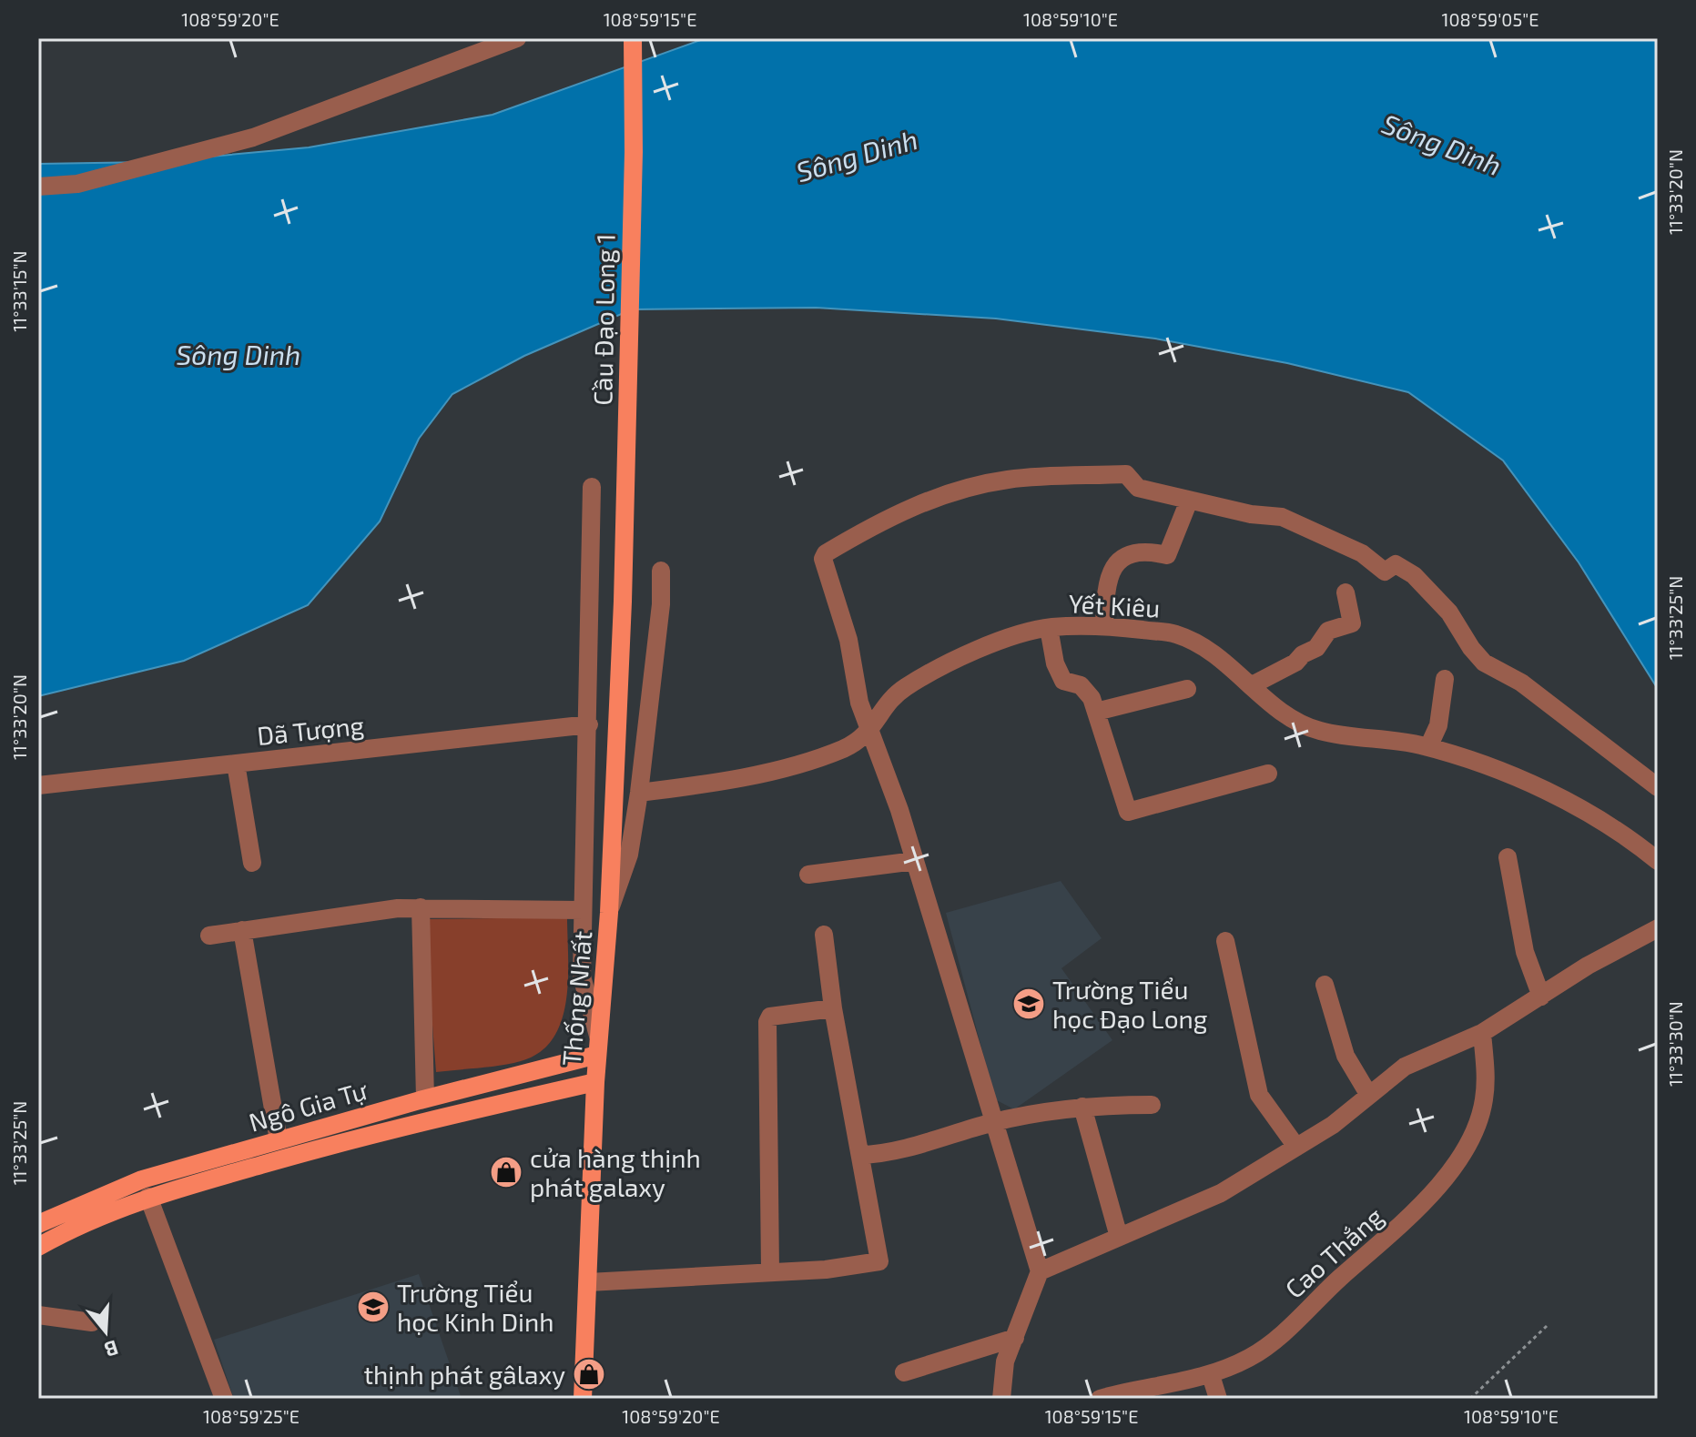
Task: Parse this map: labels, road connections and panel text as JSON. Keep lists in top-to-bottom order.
{
  "streets": {
    "main road": ["Cầu Đạo Long 1", "Thống Nhất", "Ngô Gia Tự"],
    "street": ["Yết Kiêu", "Dã Tượng", "Cao Thắng"]
  },
  "crossings": [
    ["Cầu Đạo Long 1", "Thống Nhất"],
    ["Thống Nhất", "Ngô Gia Tự"]
  ],
  "water": ["Sông Dinh"],
  "places": {
    "school or university": ["Trường Tiểu học Đạo Long", "Trường Tiểu học Kinh Dinh"],
    "shop": ["cửa hàng thịnh phát galaxy", "thịnh phát gâlaxy"]
  },
  "north": "bottom",
  "coordinates": [
    "108°59'20\"E",
    "108°59'15\"E",
    "108°59'10\"E",
    "108°59'05\"E",
    "11°33'20\"N",
    "11°33'15\"N",
    "11°33'25\"N",
    "11°33'30\"N",
    "108°59'25\"E"
  ]
}
